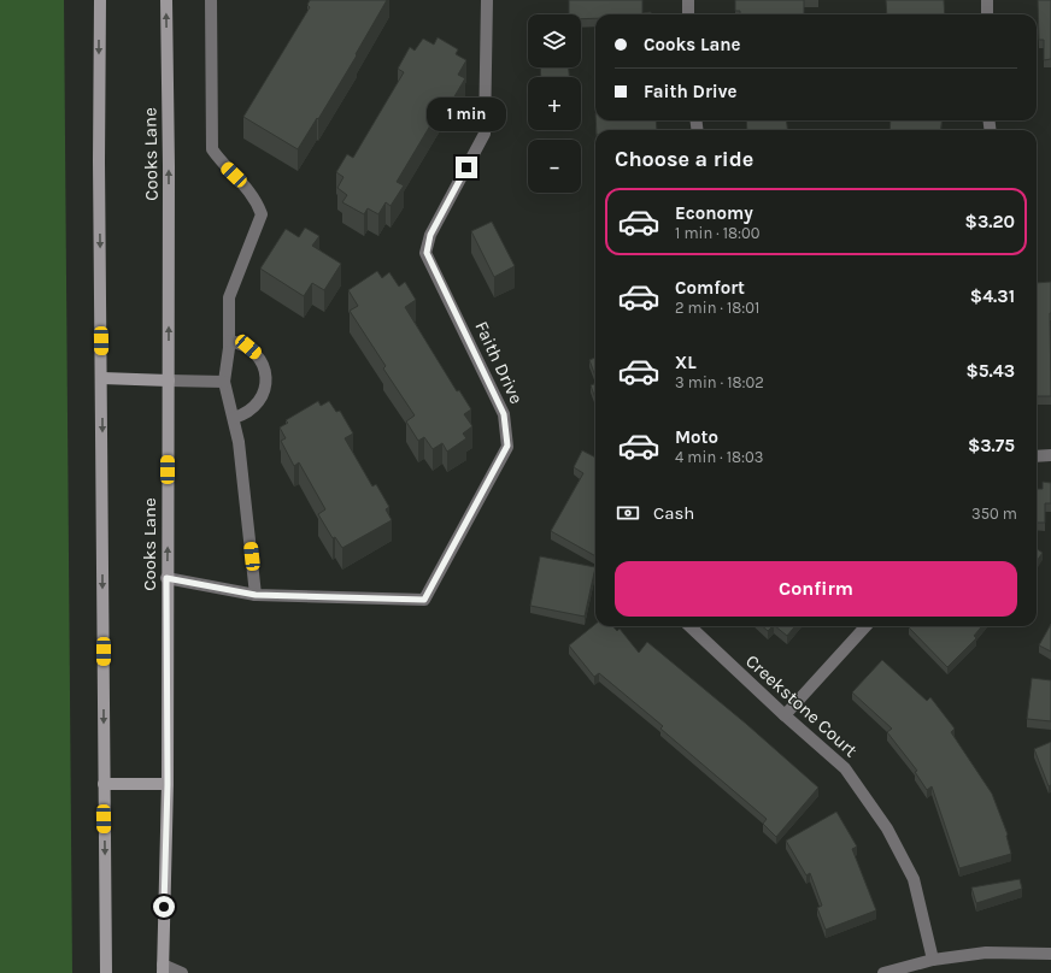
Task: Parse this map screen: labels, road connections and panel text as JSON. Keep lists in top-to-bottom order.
{
  "streets": {
    "main road": ["Cooks Lane"],
    "street": ["Faith Drive", "Creekstone Court"]
  },
  "crossings": [
    ["Cooks Lane", "Faith Drive"]
  ],
  "page": {
    "map_buttons": ["+", "−"],
    "banner": ["Cooks Lane", "Faith Drive"],
    "bubble": "1 min",
    "heading": "Choose a ride",
    "list": [
      {
        "name": "Economy",
        "note": "1 min · 18:00",
        "value": "$3.20"
      },
      {
        "name": "Comfort",
        "note": "2 min · 18:01",
        "value": "$4.31"
      },
      {
        "name": "XL",
        "note": "3 min · 18:02",
        "value": "$5.43"
      },
      {
        "name": "Moto",
        "note": "4 min · 18:03",
        "value": "$3.75"
      }
    ],
    "pay": ["Cash", "350 m"],
    "buttons": "Confirm"
  }
}
